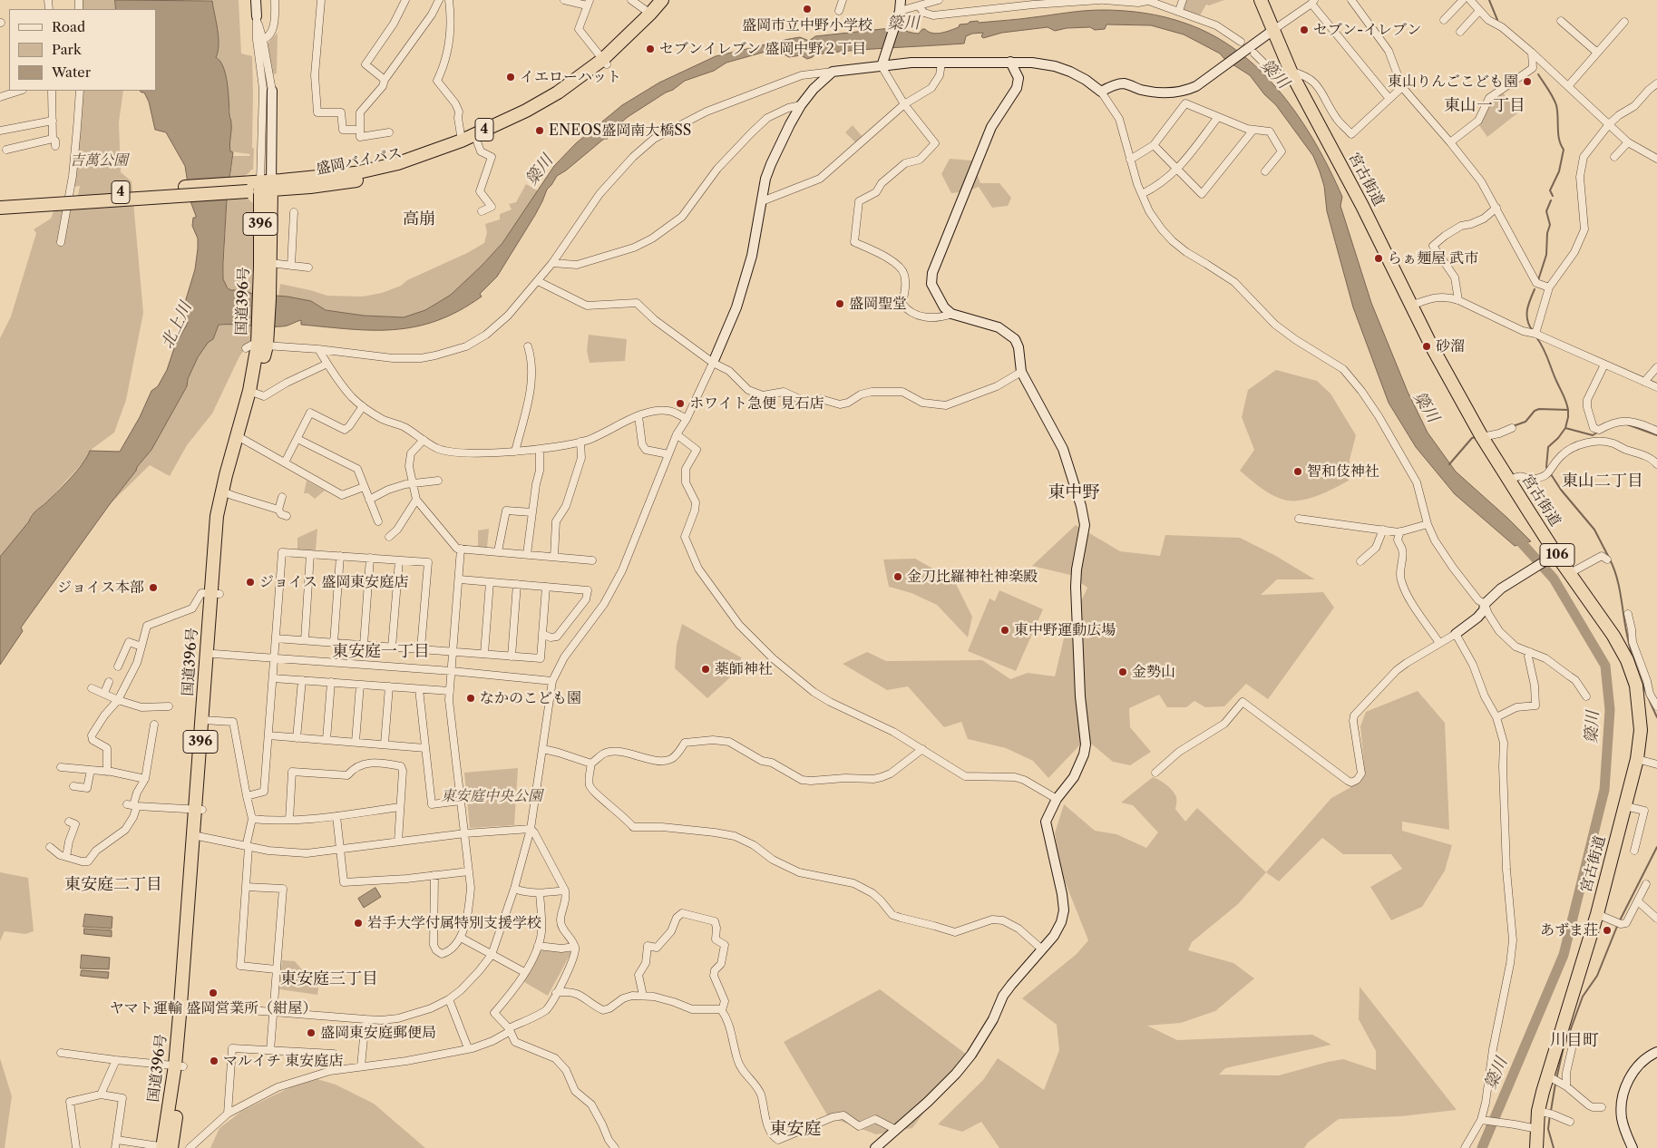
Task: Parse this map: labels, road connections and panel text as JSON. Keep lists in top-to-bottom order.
{
  "streets": {
    "highway": [
      "4",
      "盛岡バイパス",
      "宮古街道",
      "396",
      "国道396号",
      "106"
    ]
  },
  "crossings": [
    ["盛岡バイパス", "国道396号"]
  ],
  "districts": [
    "東山一丁目",
    "高崩",
    "東山二丁目",
    "東中野",
    "東安庭一丁目",
    "東安庭二丁目",
    "東安庭三丁目",
    "川目町",
    "東安庭"
  ],
  "water": ["簗川", "北上川"],
  "parks": ["吉萬公園", "東安庭中央公園"],
  "places": [
    "盛岡市立中野小学校",
    "セブン-イレブン",
    "セブンイレブン 盛岡中野２丁目",
    "イエローハット",
    "東山りんごこども園",
    "ENEOS盛岡南大橋SS",
    "らぁ麺屋 武市",
    "盛岡聖堂",
    "砂溜",
    "ホワイト急便 見石店",
    "智和伎神社",
    "金刀比羅神社神楽殿",
    "ジョイス 盛岡東安庭店",
    "ジョイス本部",
    "東中野運動広場",
    "薬師神社",
    "金勢山",
    "なかのこども園",
    "岩手大学付属特別支援学校",
    "あずま荘",
    "ヤマト運輸 盛岡営業所（紺屋）",
    "盛岡東安庭郵便局",
    "マルイチ 東安庭店"
  ],
  "legend": ["Road", "Park", "Water"]
}
